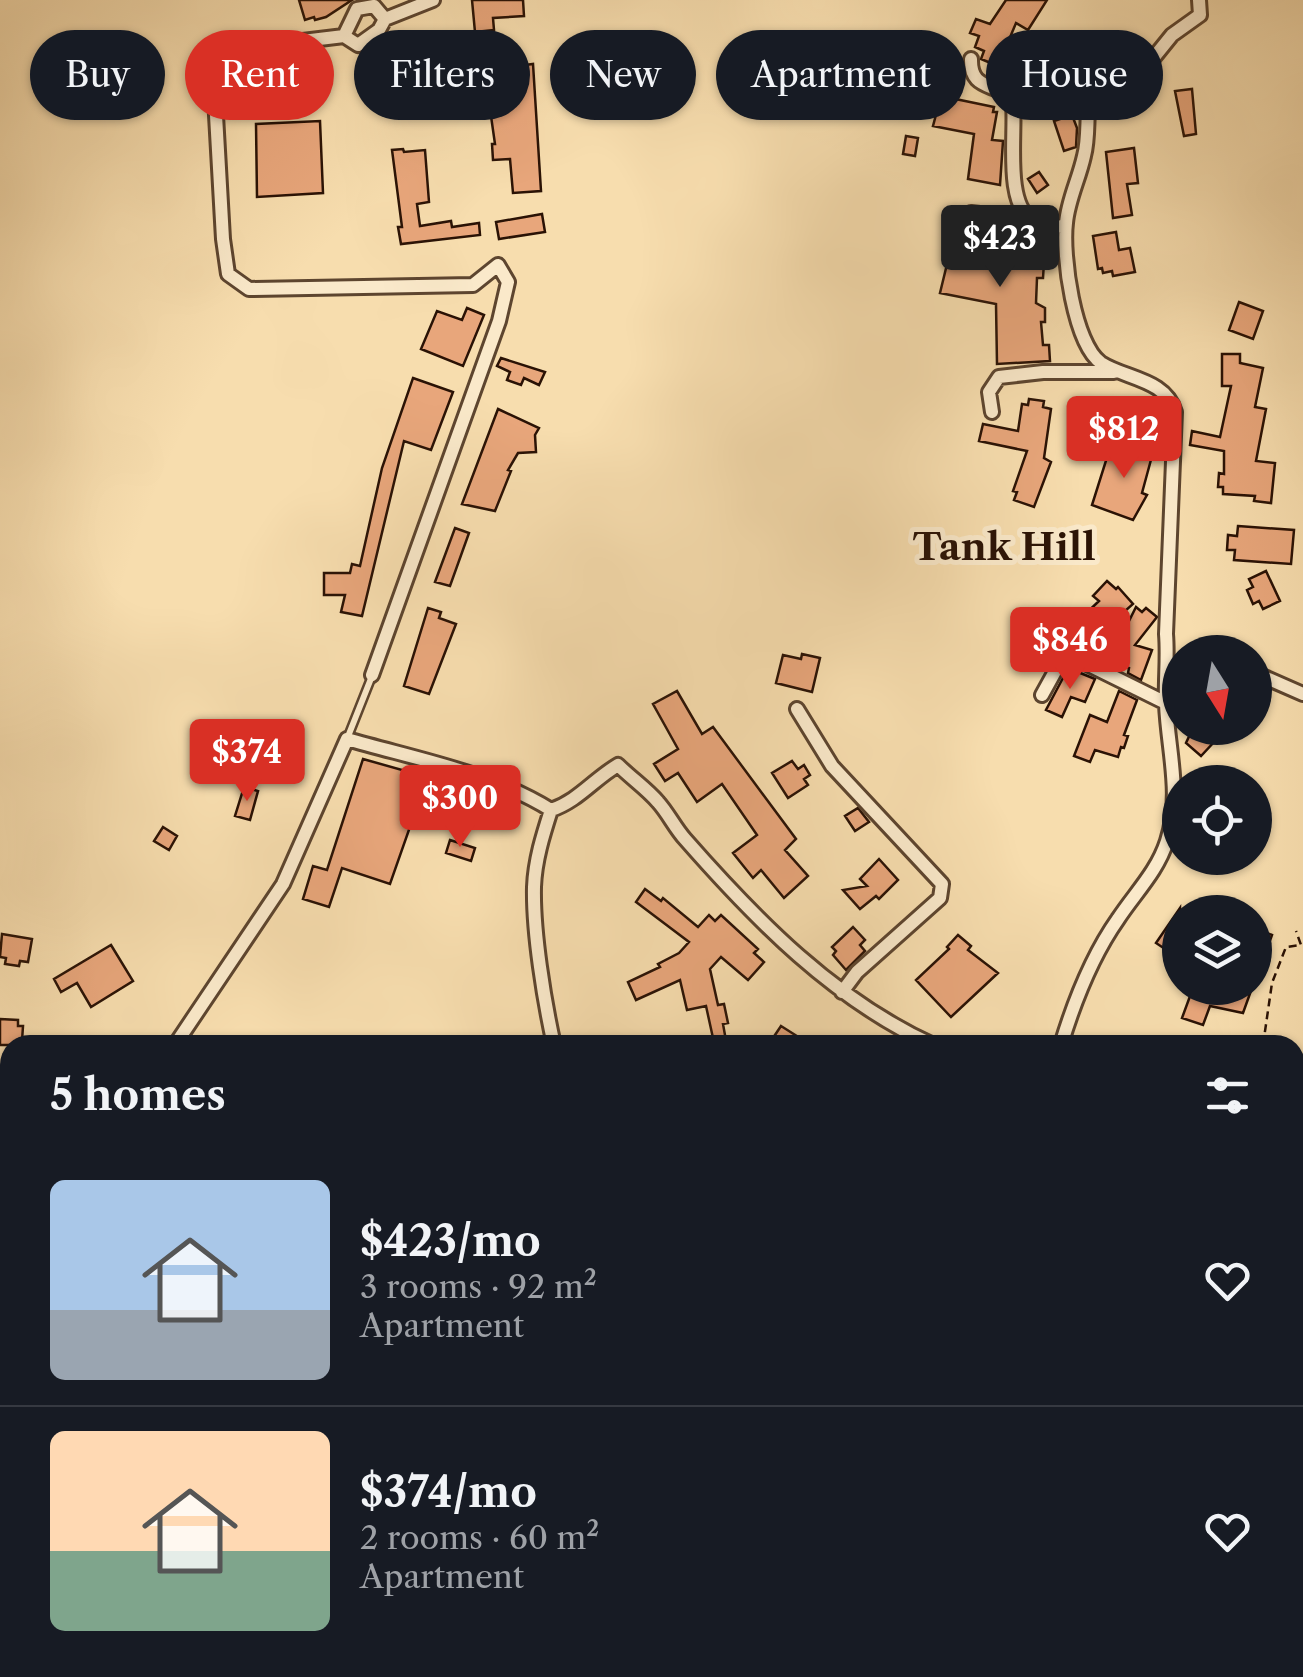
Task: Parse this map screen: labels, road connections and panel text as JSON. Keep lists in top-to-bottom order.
{
  "districts": ["Tank Hill"],
  "north": "bottom",
  "page": {
    "chip": [
      "Buy",
      "Rent",
      "Filters",
      "New",
      "Apartment",
      "House"
    ],
    "price": [
      "$423",
      "$812",
      "$846",
      "$374",
      "$300"
    ],
    "heading": "5 homes",
    "list": [
      {
        "name": "$423/mo",
        "note": "3 rooms · 92 m² · Apartment"
      },
      {
        "name": "$374/mo",
        "note": "2 rooms · 60 m² · Apartment"
      }
    ]
  }
}
